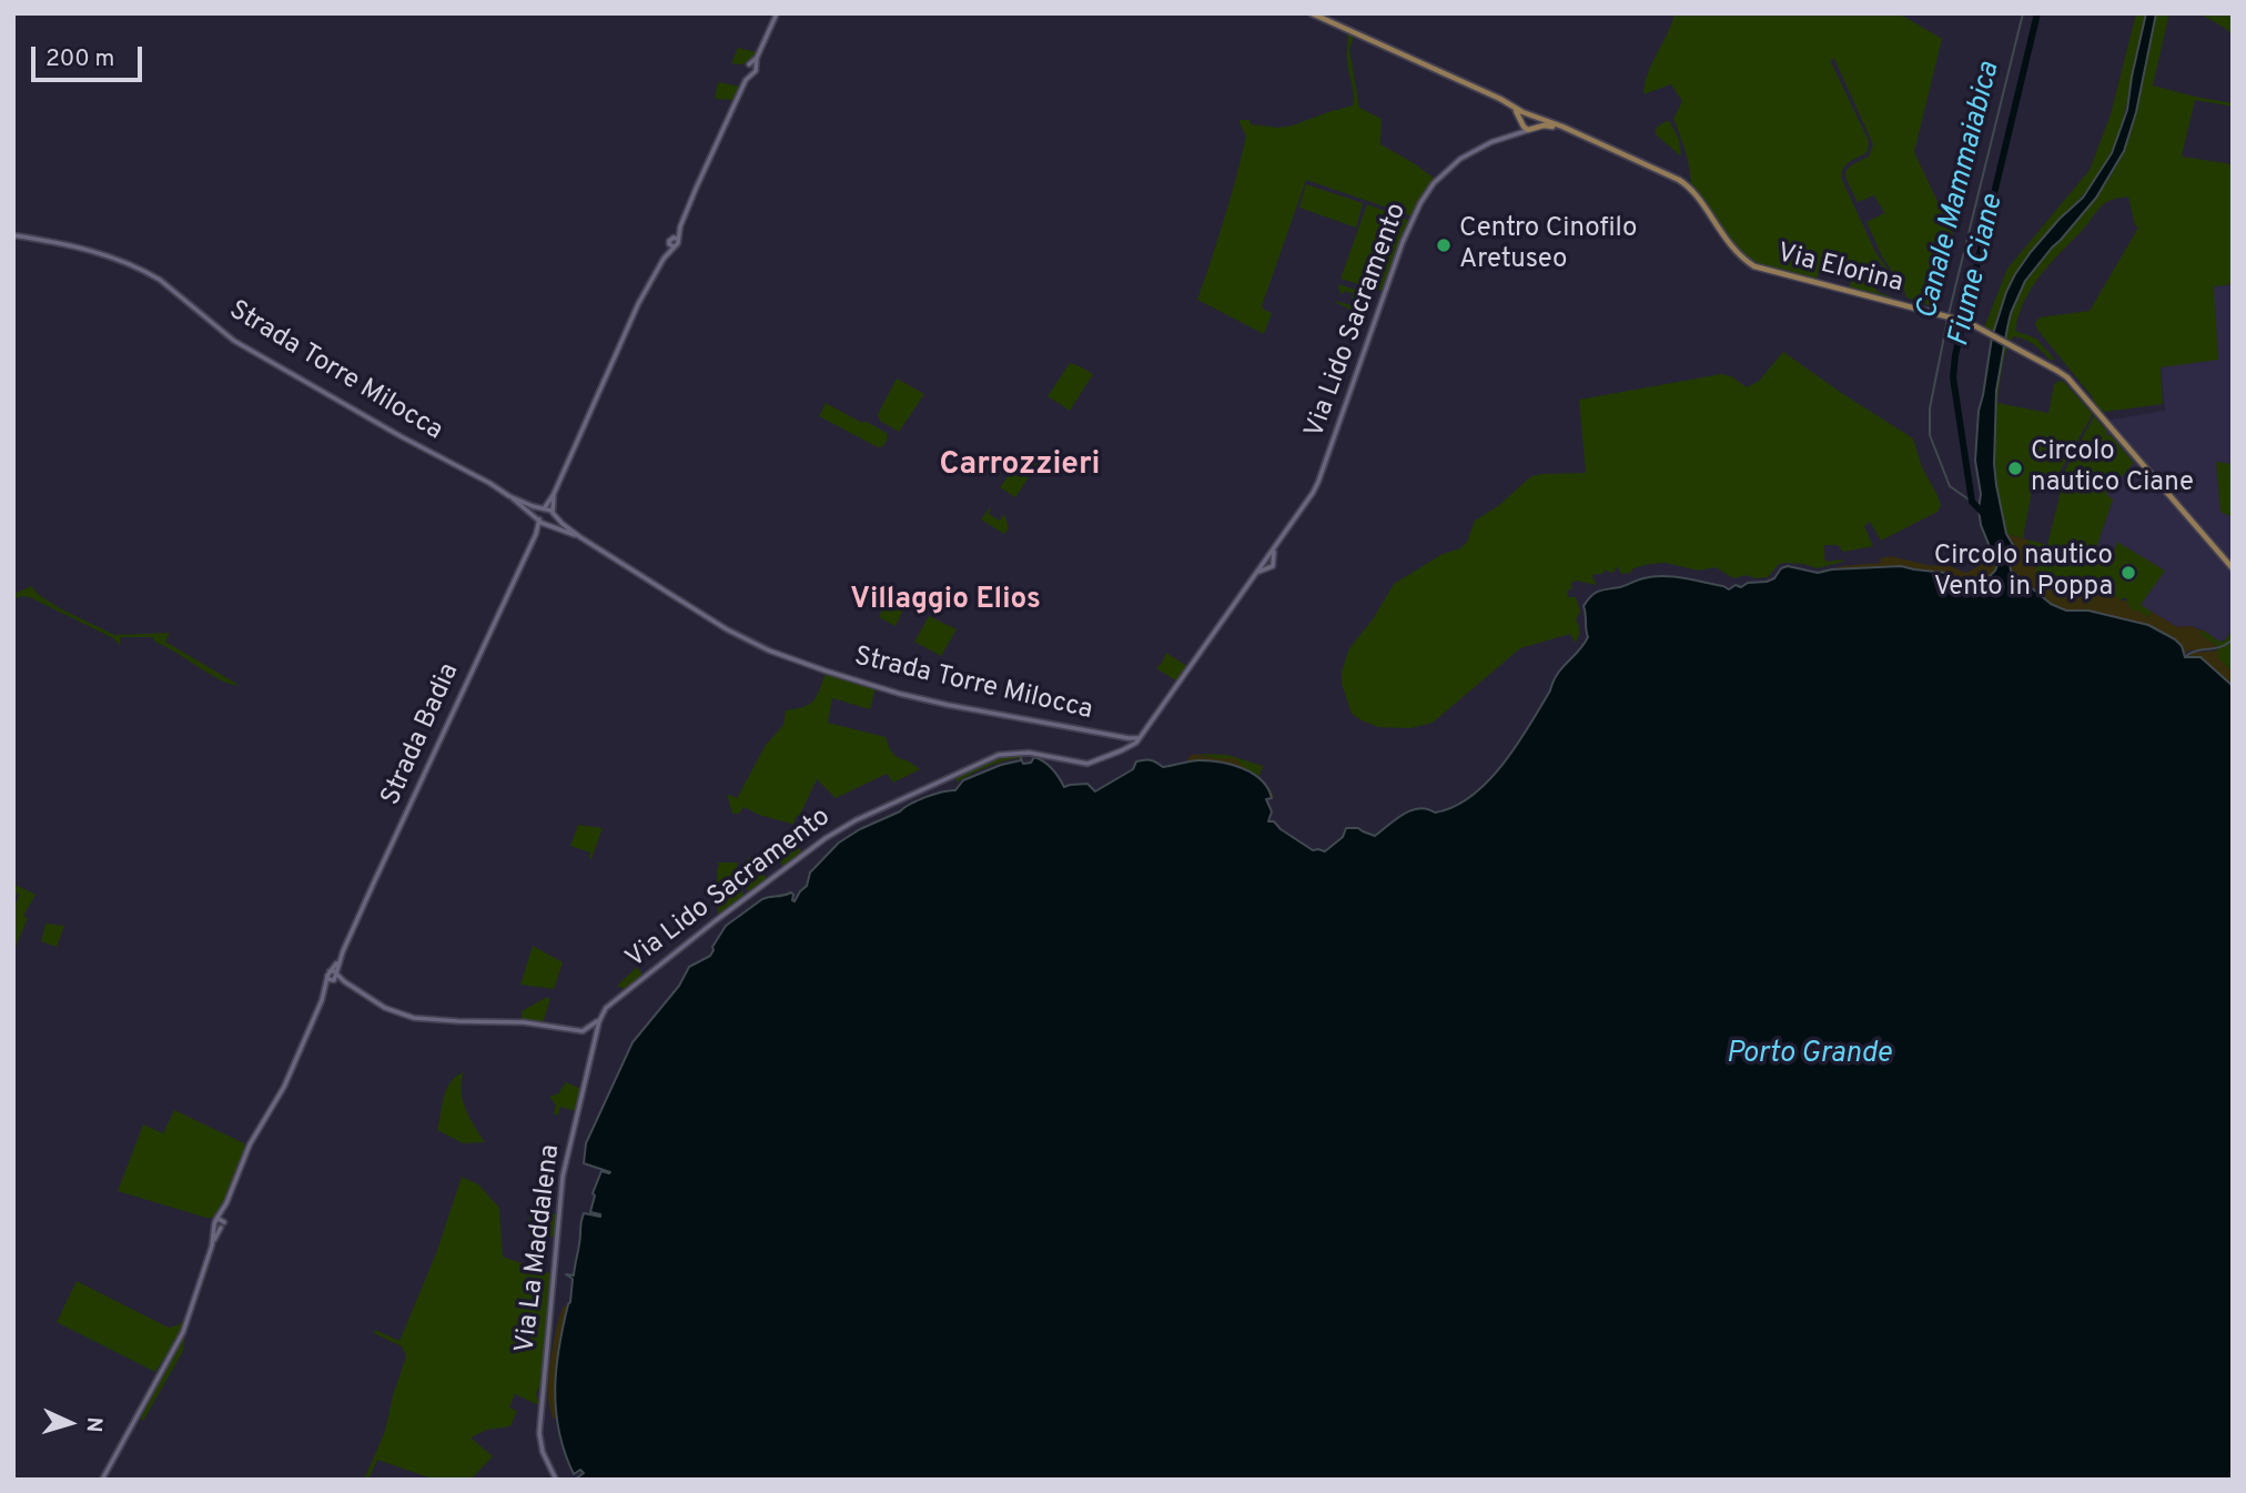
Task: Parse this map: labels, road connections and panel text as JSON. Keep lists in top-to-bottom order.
{
  "streets": {
    "main road": ["Via Elorina"],
    "street": [
      "Via Lido Sacramento",
      "Strada Torre Milocca",
      "Strada Badia",
      "Via La Maddalena"
    ]
  },
  "crossings": [
    ["Via Elorina", "Via Lido Sacramento"],
    ["Via Lido Sacramento", "Strada Torre Milocca"],
    ["Via Lido Sacramento", "Via La Maddalena"]
  ],
  "districts": ["Carrozzieri", "Villaggio Elios"],
  "water": ["Canale Mammaiabica", "Fiume Ciane", "Porto Grande"],
  "places": ["Centro Cinofilo Aretuseo", "Circolo nautico Ciane", "Circolo nautico Vento in Poppa"],
  "scale_bar": "200 m",
  "north": "right"
}
